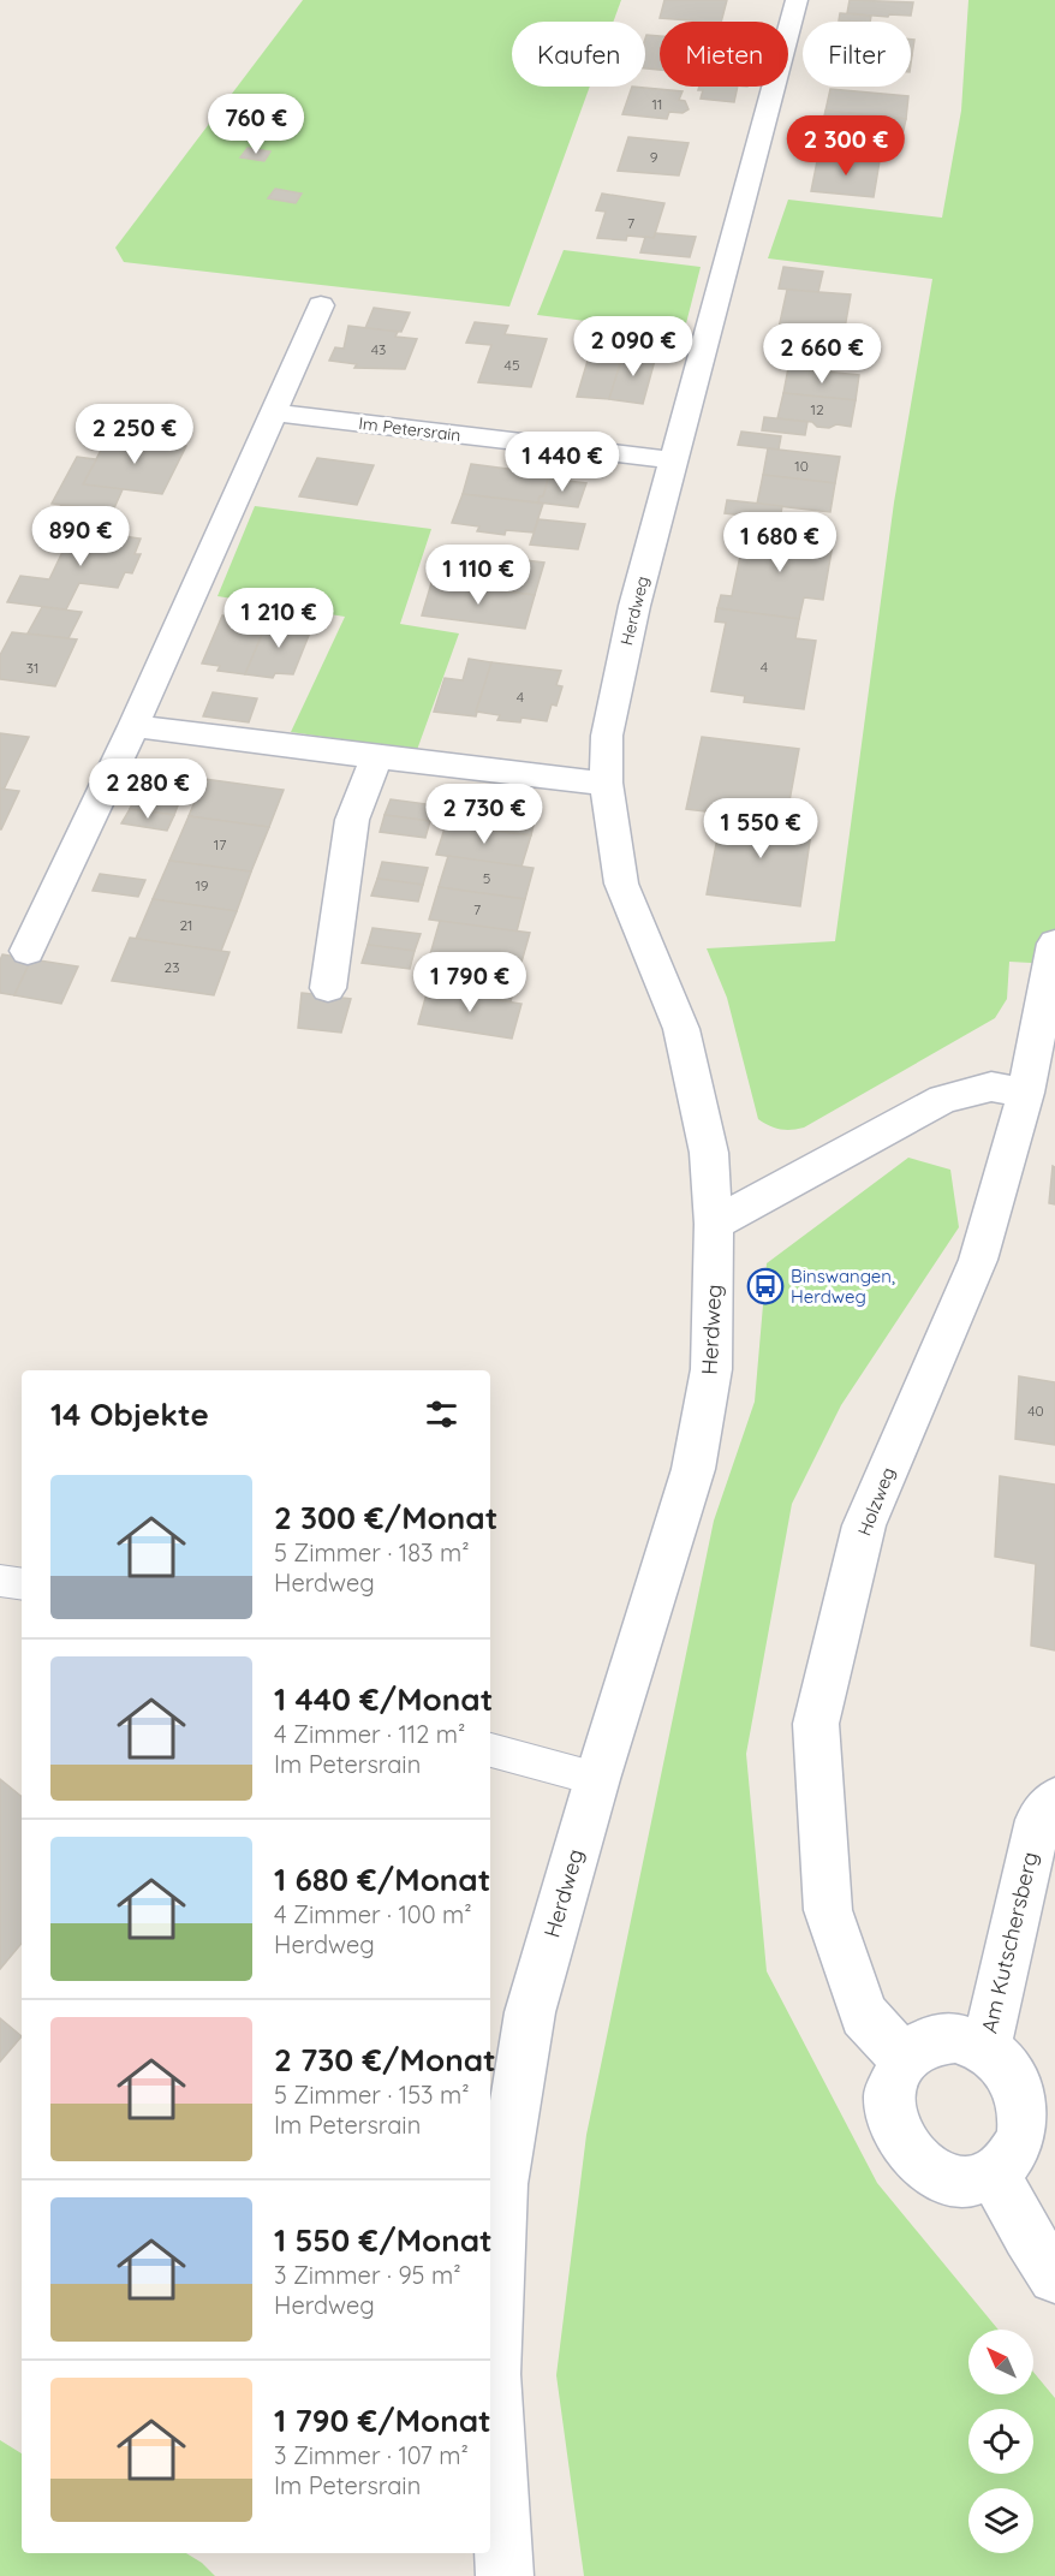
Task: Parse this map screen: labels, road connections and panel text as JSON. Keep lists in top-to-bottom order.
{
  "streets": {
    "street": [
      "Im Petersrain",
      "Herdweg",
      "Holzweg",
      "Am Kutschersberg"
    ]
  },
  "crossings": [
    ["Im Petersrain", "Herdweg"],
    ["Holzweg", "Am Kutschersberg"]
  ],
  "places": {
    "bus stop": ["Binswangen, Herdweg"]
  },
  "house_numbers": [
    "11",
    "9",
    "7",
    "43",
    "45",
    "12",
    "10",
    "4",
    "31",
    "4",
    "17",
    "5",
    "19",
    "7",
    "21",
    "23",
    "40"
  ],
  "north": "top left",
  "page": {
    "chip": ["Kaufen", "Mieten", "Filter"],
    "price": [
      "760 €",
      "2 300 €",
      "2 090 €",
      "2 660 €",
      "2 250 €",
      "1 440 €",
      "890 €",
      "1 680 €",
      "1 110 €",
      "1 210 €",
      "2 280 €",
      "2 730 €",
      "1 550 €",
      "1 790 €"
    ],
    "heading": "14 Objekte",
    "list": [
      {
        "name": "2 300 €/Monat",
        "note": "5 Zimmer · 183 m² · Herdweg"
      },
      {
        "name": "1 440 €/Monat",
        "note": "4 Zimmer · 112 m² · Im Petersrain"
      },
      {
        "name": "1 680 €/Monat",
        "note": "4 Zimmer · 100 m² · Herdweg"
      },
      {
        "name": "2 730 €/Monat",
        "note": "5 Zimmer · 153 m² · Im Petersrain"
      },
      {
        "name": "1 550 €/Monat",
        "note": "3 Zimmer · 95 m² · Herdweg"
      },
      {
        "name": "1 790 €/Monat",
        "note": "3 Zimmer · 107 m² · Im Petersrain"
      }
    ]
  }
}
